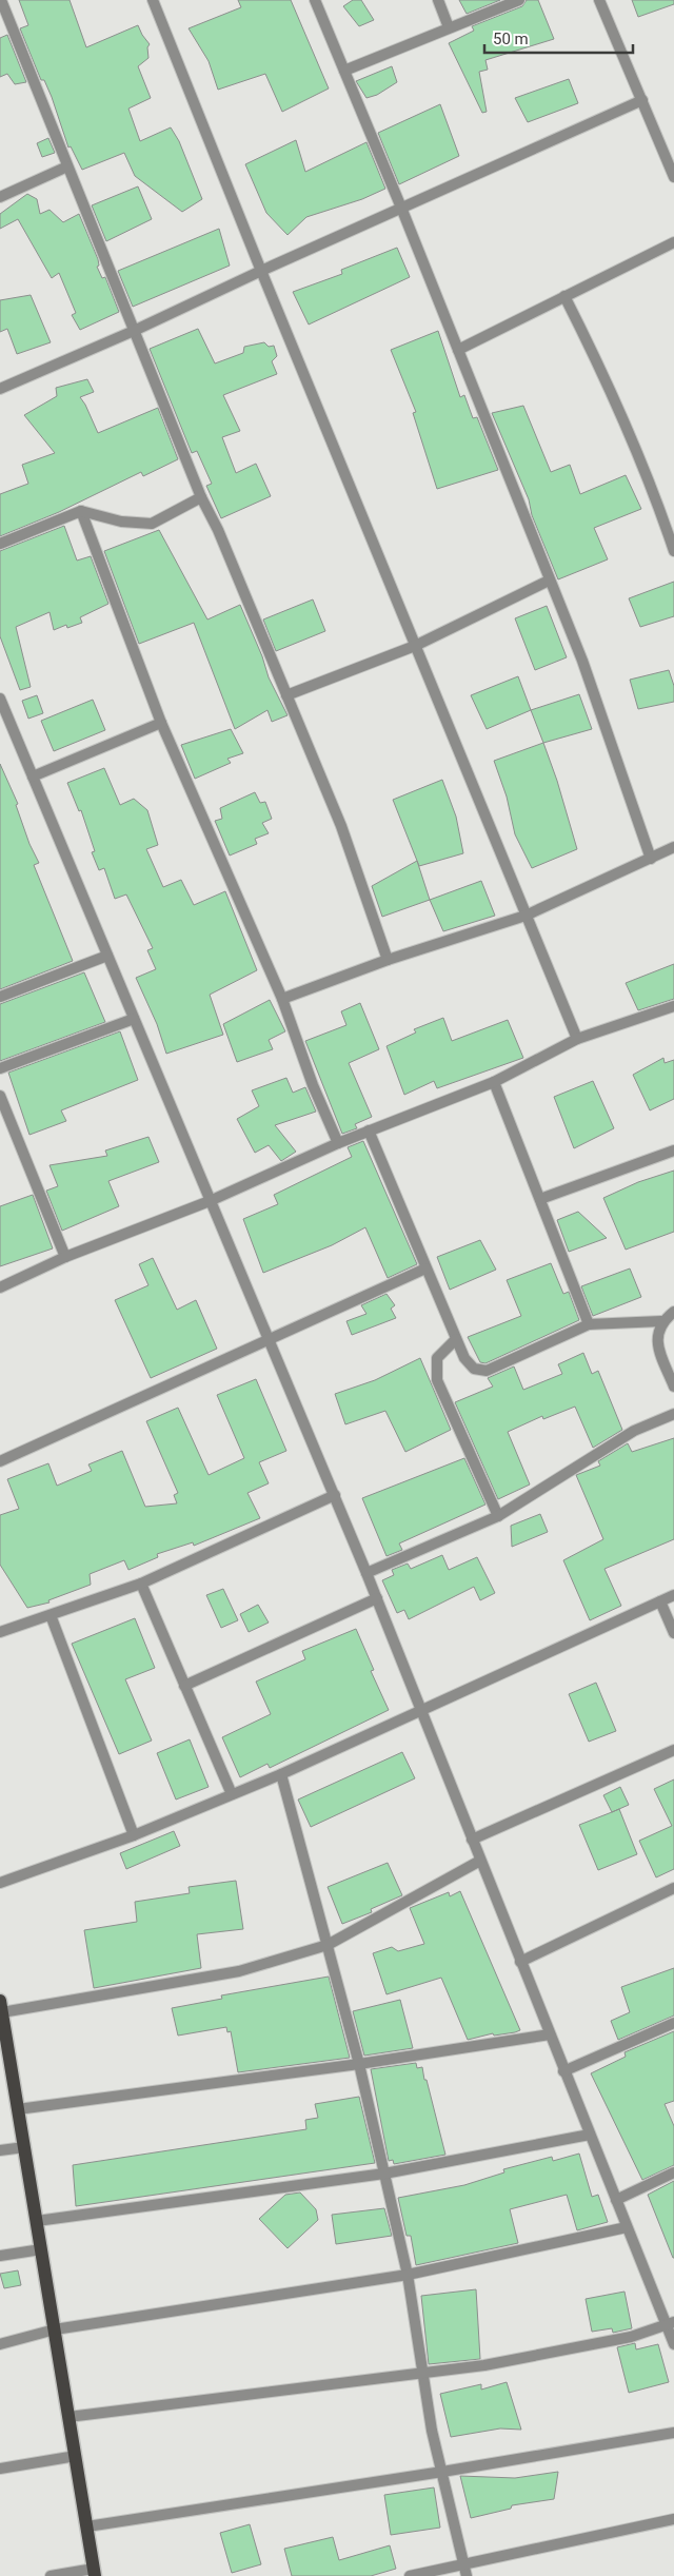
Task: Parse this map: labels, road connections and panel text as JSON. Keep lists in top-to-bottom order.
{
  "scale_bar": "50 m"
}
